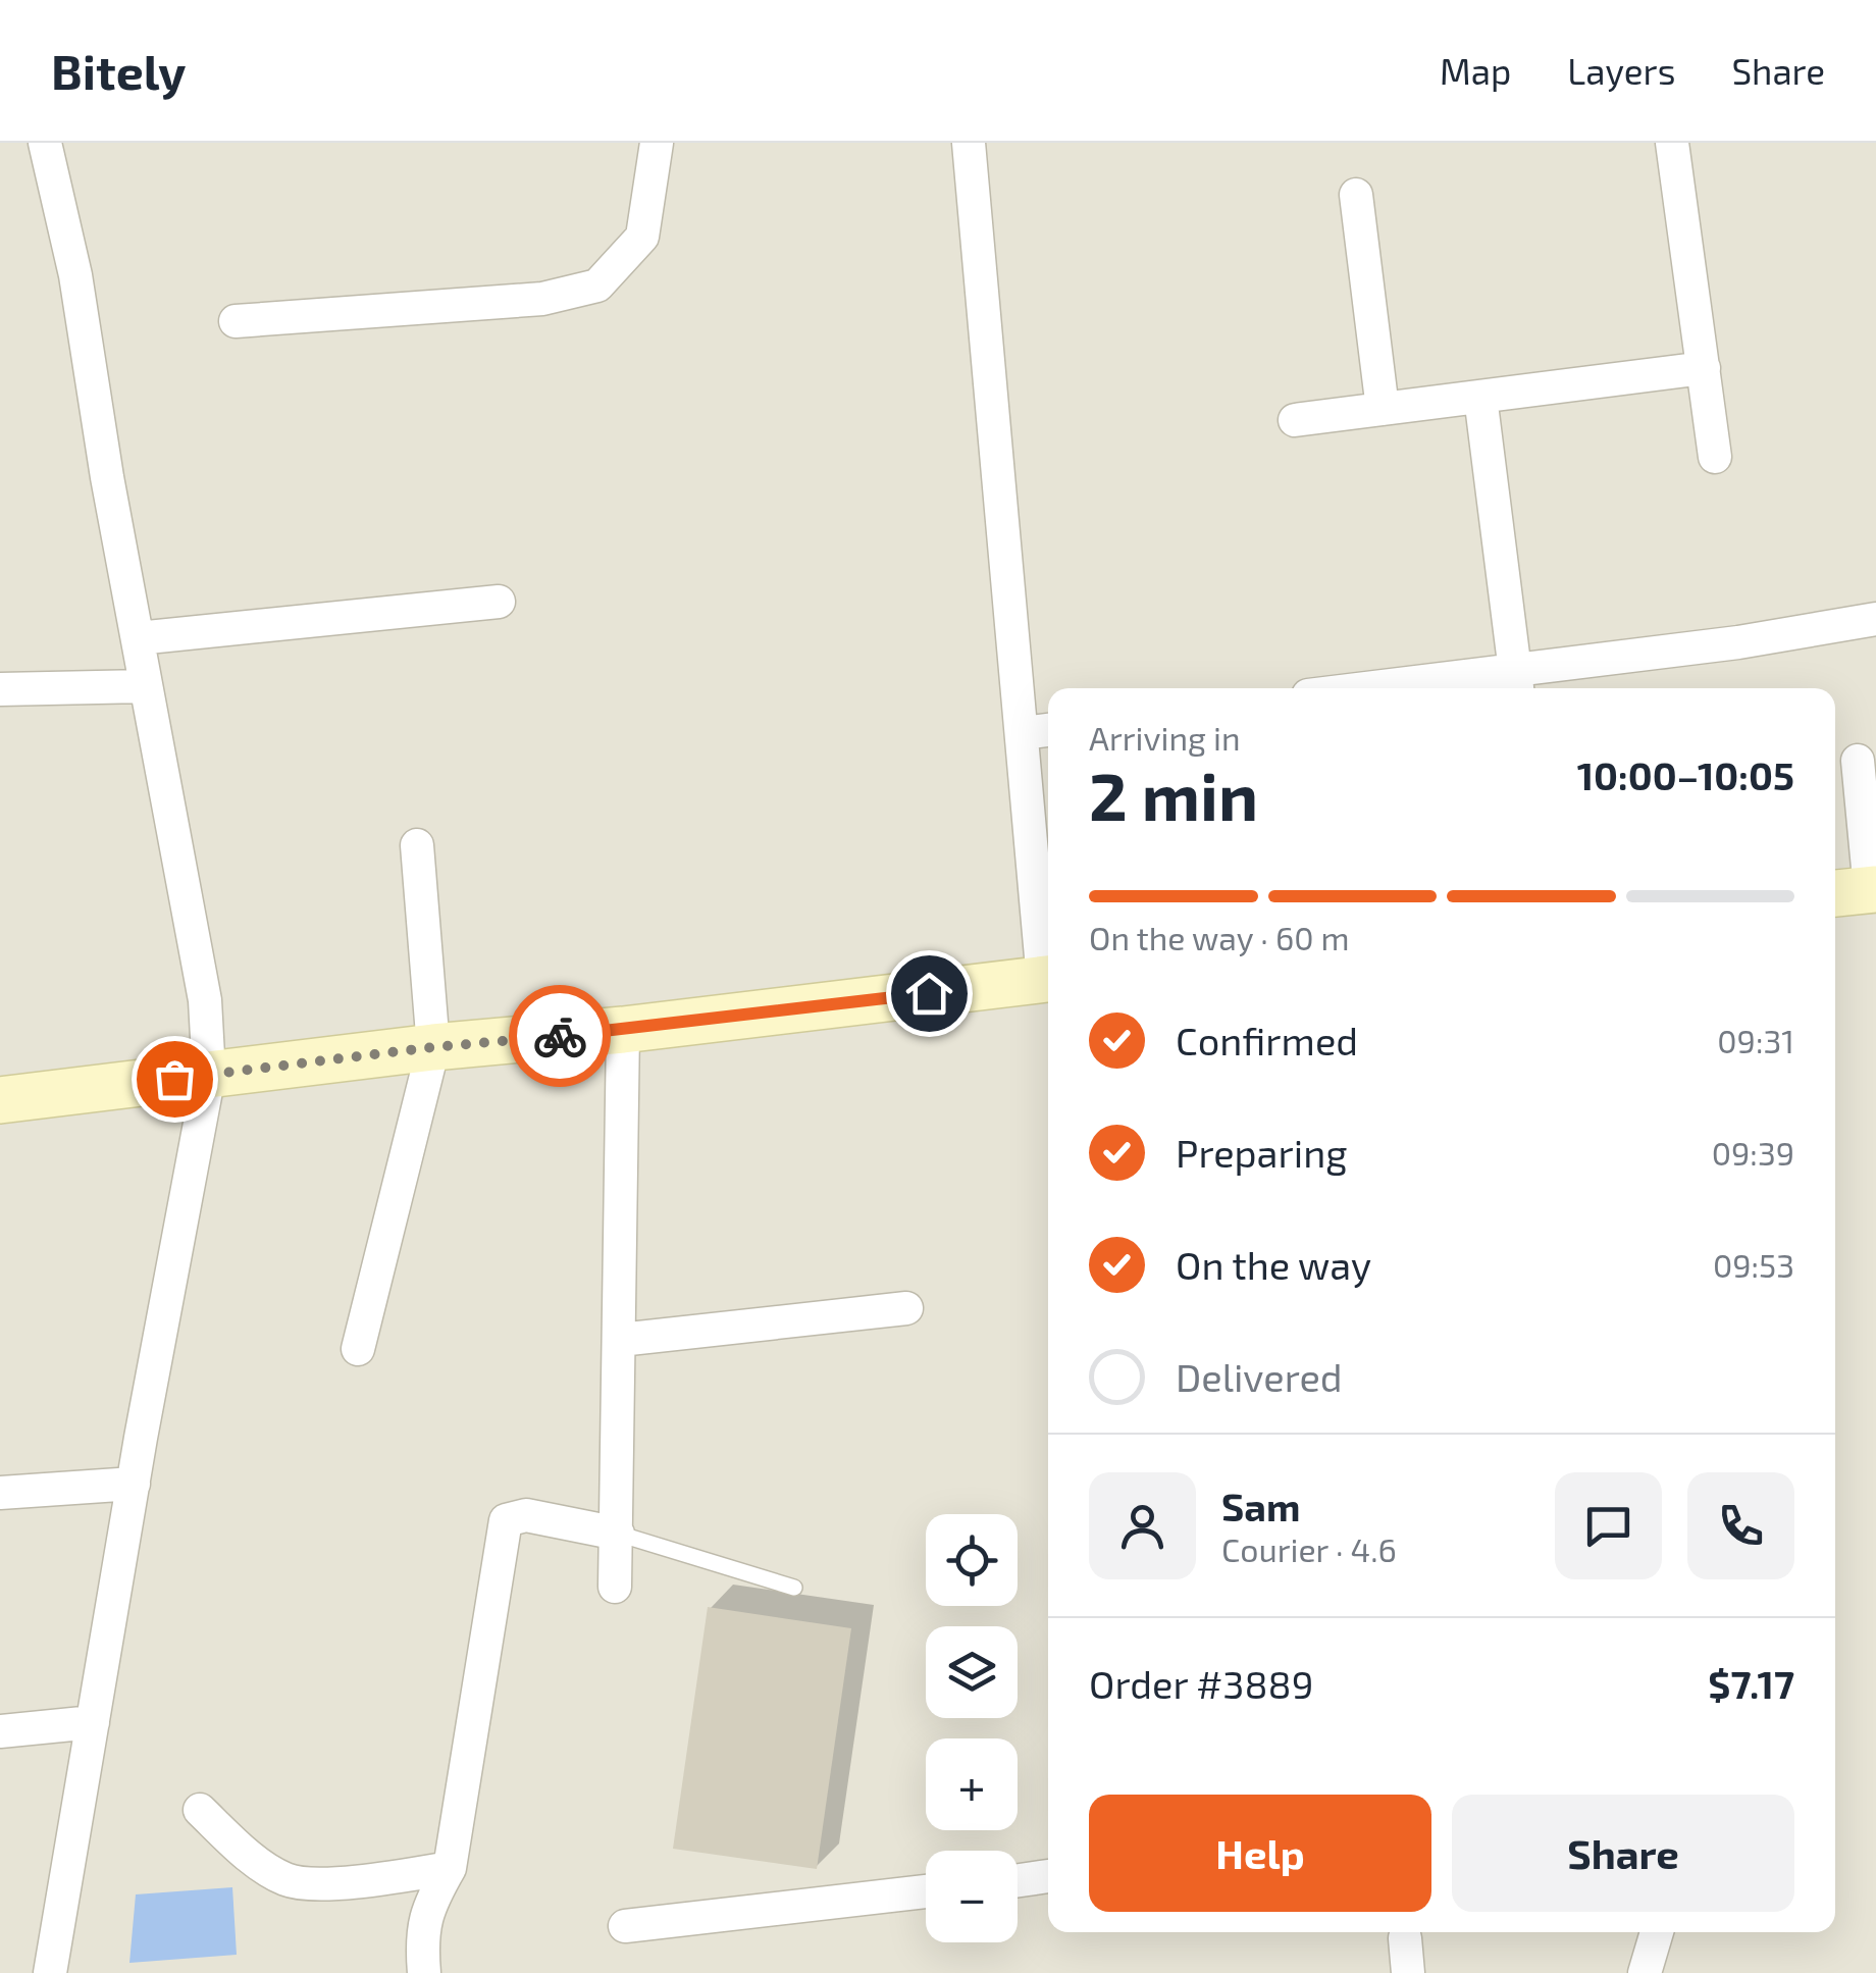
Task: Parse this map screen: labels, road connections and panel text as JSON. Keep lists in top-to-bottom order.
{
  "page": {
    "header": "Bitely",
    "nav": ["Map", "Layers", "Share"],
    "heading": ["2 min", "Arriving in", "10:00–10:05"],
    "panel": [
      "Sam",
      "Courier · 4.6",
      "Order #3889",
      "$7.17"
    ],
    "bar": "On the way · 60 m",
    "list": [
      ["Confirmed", "09:31"],
      ["Preparing", "09:39"],
      ["On the way", "09:53"],
      "Delivered"
    ],
    "map_buttons": ["+", "−"],
    "buttons": ["Help", "Share"]
  }
}
